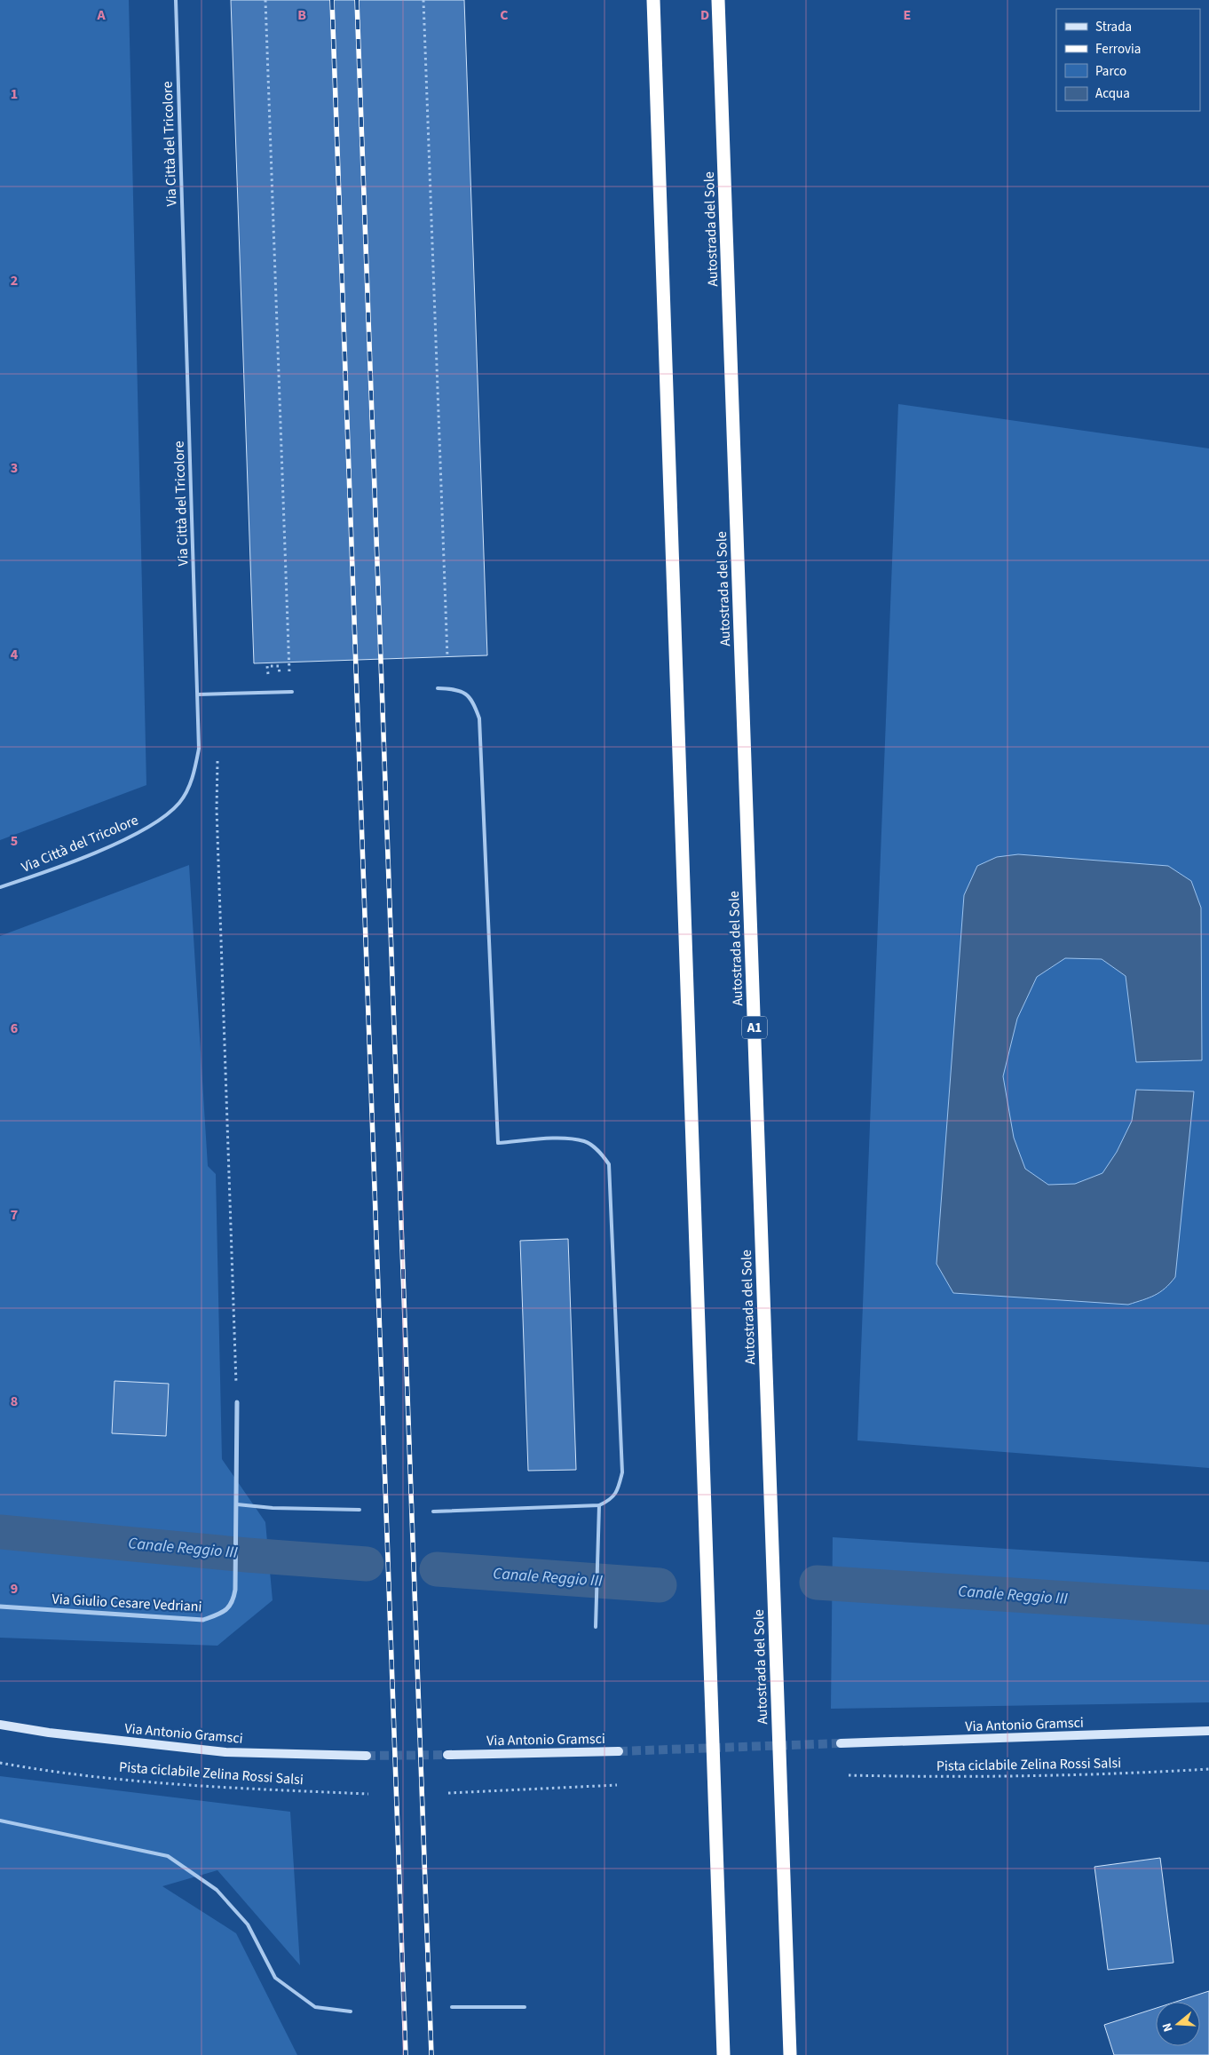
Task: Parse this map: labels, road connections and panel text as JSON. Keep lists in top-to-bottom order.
{
  "streets": {
    "highway": ["Autostrada del Sole", "A1"],
    "street": ["Via Giulio Cesare Vedriani", "Via Antonio Gramsci"],
    "lane": ["Via Città del Tricolore"],
    "path": ["Pista ciclabile Zelina Rossi Salsi"]
  },
  "water": ["Canale Reggio III"],
  "legend": [
    "Strada",
    "Ferrovia",
    "Parco",
    "Acqua"
  ],
  "north": "left",
  "grid": {
    "columns": [
      "A",
      "B",
      "C",
      "D",
      "E"
    ],
    "rows": [
      "1",
      "2",
      "3",
      "4",
      "5",
      "6",
      "7",
      "8",
      "9"
    ]
  }
}
